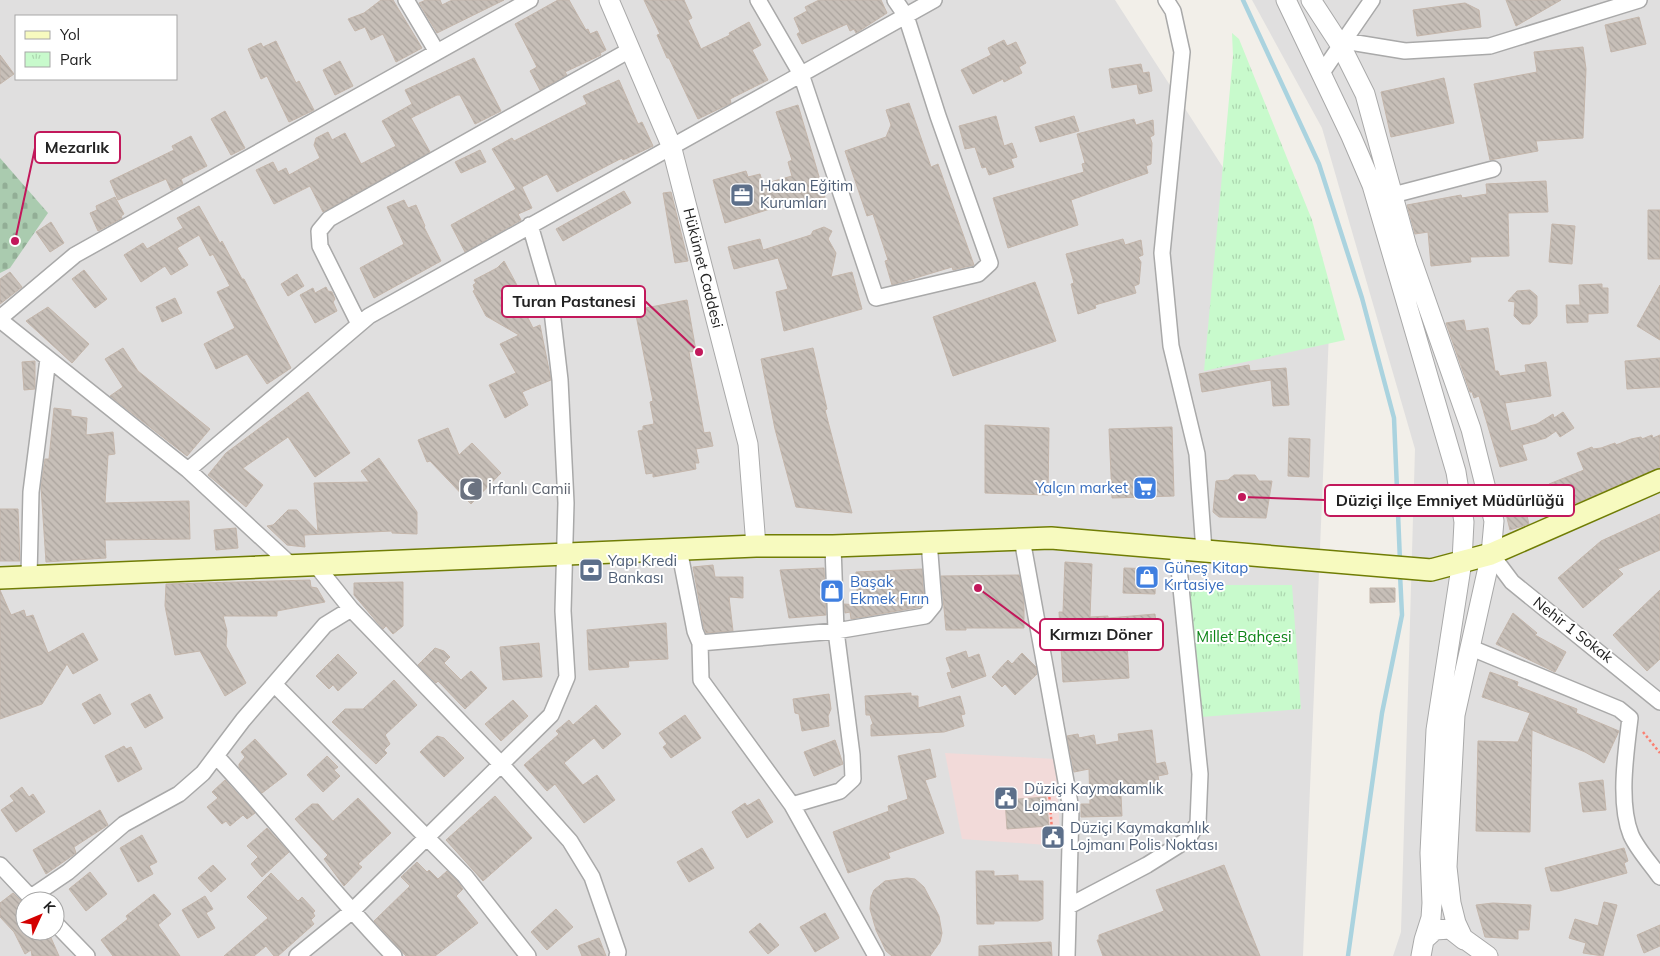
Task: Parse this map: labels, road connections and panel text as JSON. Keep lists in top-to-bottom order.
{
  "streets": {
    "street": ["Hükümet Caddesi", "Nehir 1 Sokak"]
  },
  "parks": ["Millet Bahçesi"],
  "places": {
    "office": ["Hakan Eğitim Kurumları"],
    "other": [
      "Mezarlık",
      "Turan Pastanesi",
      "Düziçi İlçe Emniyet Müdürlüğü",
      "Kırmızı Döner"
    ],
    "supermarket": ["Yalçın market"],
    "mosque": ["İrfanlı Camii"],
    "bank": ["Yapı Kredi Bankası"],
    "shop": ["Güneş Kitap Kırtasiye", "Başak Ekmek Fırın"],
    "public building": ["Düziçi Kaymakamlık Lojmanı", "Düziçi Kaymakamlık Lojmanı Polis Noktası"]
  },
  "legend": ["Yol", "Park"],
  "north": "top right"
}
